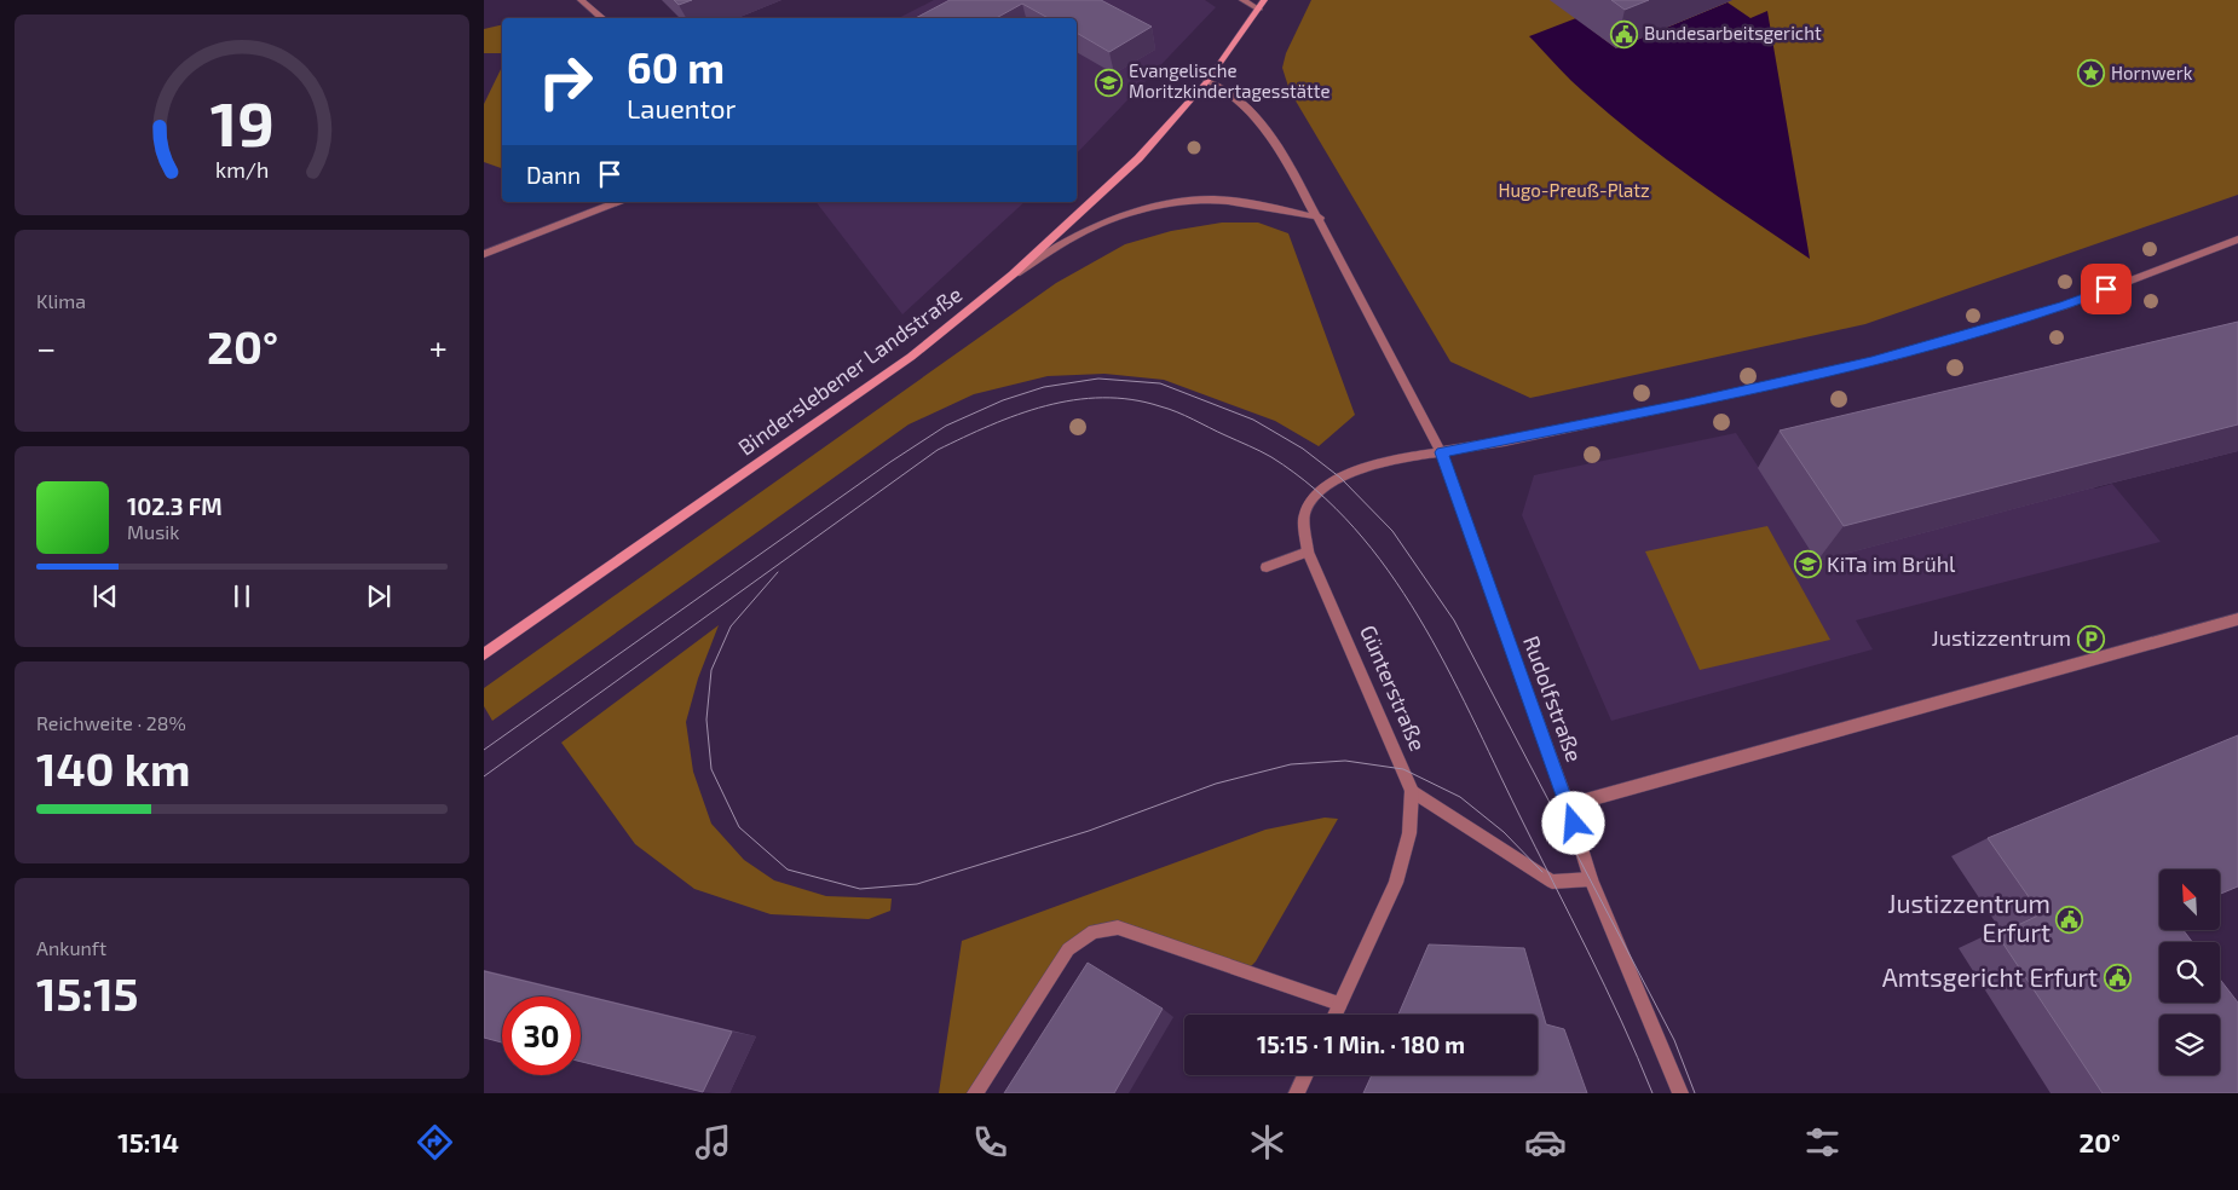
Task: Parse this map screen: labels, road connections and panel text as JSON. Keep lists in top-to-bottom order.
{
  "streets": {
    "main road": ["Binderslebener Landstraße"],
    "street": ["Günterstraße", "Rudolfstraße"]
  },
  "crossings": [
    ["Günterstraße", "Rudolfstraße"]
  ],
  "parks": ["Hugo-Preuß-Platz"],
  "places": {
    "public building": ["Bundesarbeitsgericht", "Justizzentrum Erfurt", "Amtsgericht Erfurt"],
    "place": ["Hornwerk"],
    "school or university": ["Evangelische Moritzkindertagesstätte", "KiTa im Brühl"],
    "parking": ["Justizzentrum"]
  },
  "north": "top left",
  "page": {
    "turn": ["60 m", "Lauentor"],
    "then": "Dann",
    "tile": [
      "Klima",
      ["Reichweite · 28%", "140 km"],
      ["Ankunft", "15:15"]
    ],
    "heat": ["−", "20°", "+"],
    "song": ["102.3 FM", "Musik"],
    "limit": "30",
    "trip": "15:15 · 1 Min. · 180 m",
    "tabs": ["15:14", "20°"],
    "gauge": ["19", "km/h"]
  }
}
